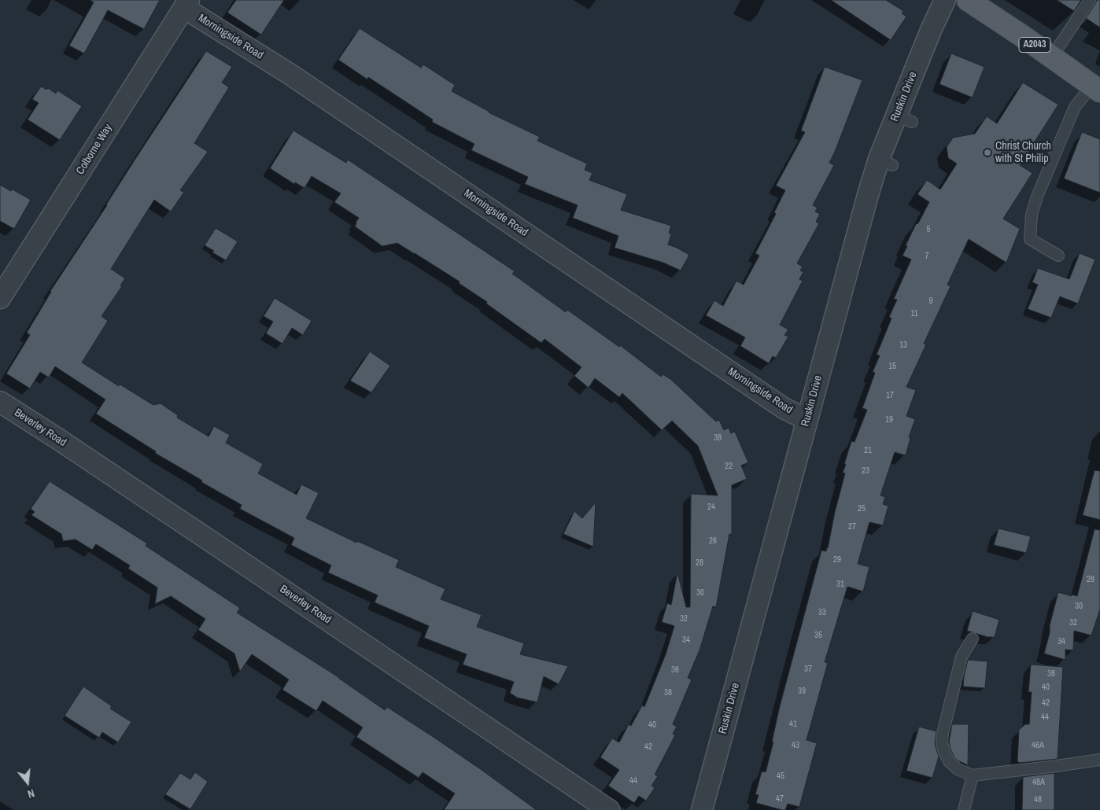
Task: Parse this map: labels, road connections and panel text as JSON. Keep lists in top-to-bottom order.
{
  "streets": {
    "main road": ["A2043"],
    "street": [
      "Morningside Road",
      "Ruskin Drive",
      "Colborne Way",
      "Beverley Road"
    ]
  },
  "crossings": [
    ["Morningside Road", "Ruskin Drive"],
    ["Morningside Road", "Colborne Way"]
  ],
  "places": ["Christ Church with St Philip"],
  "house_numbers": [
    "5",
    "7",
    "9",
    "11",
    "13",
    "15",
    "17",
    "19",
    "38",
    "21",
    "22",
    "23",
    "24",
    "25",
    "27",
    "26",
    "29",
    "28",
    "28",
    "31",
    "30",
    "30",
    "33",
    "32",
    "32",
    "35",
    "34",
    "34",
    "37",
    "36",
    "38",
    "40",
    "39",
    "38",
    "42",
    "44",
    "41",
    "40",
    "43",
    "46A",
    "42",
    "45",
    "44",
    "48A",
    "47",
    "48"
  ],
  "north": "bottom"
}
